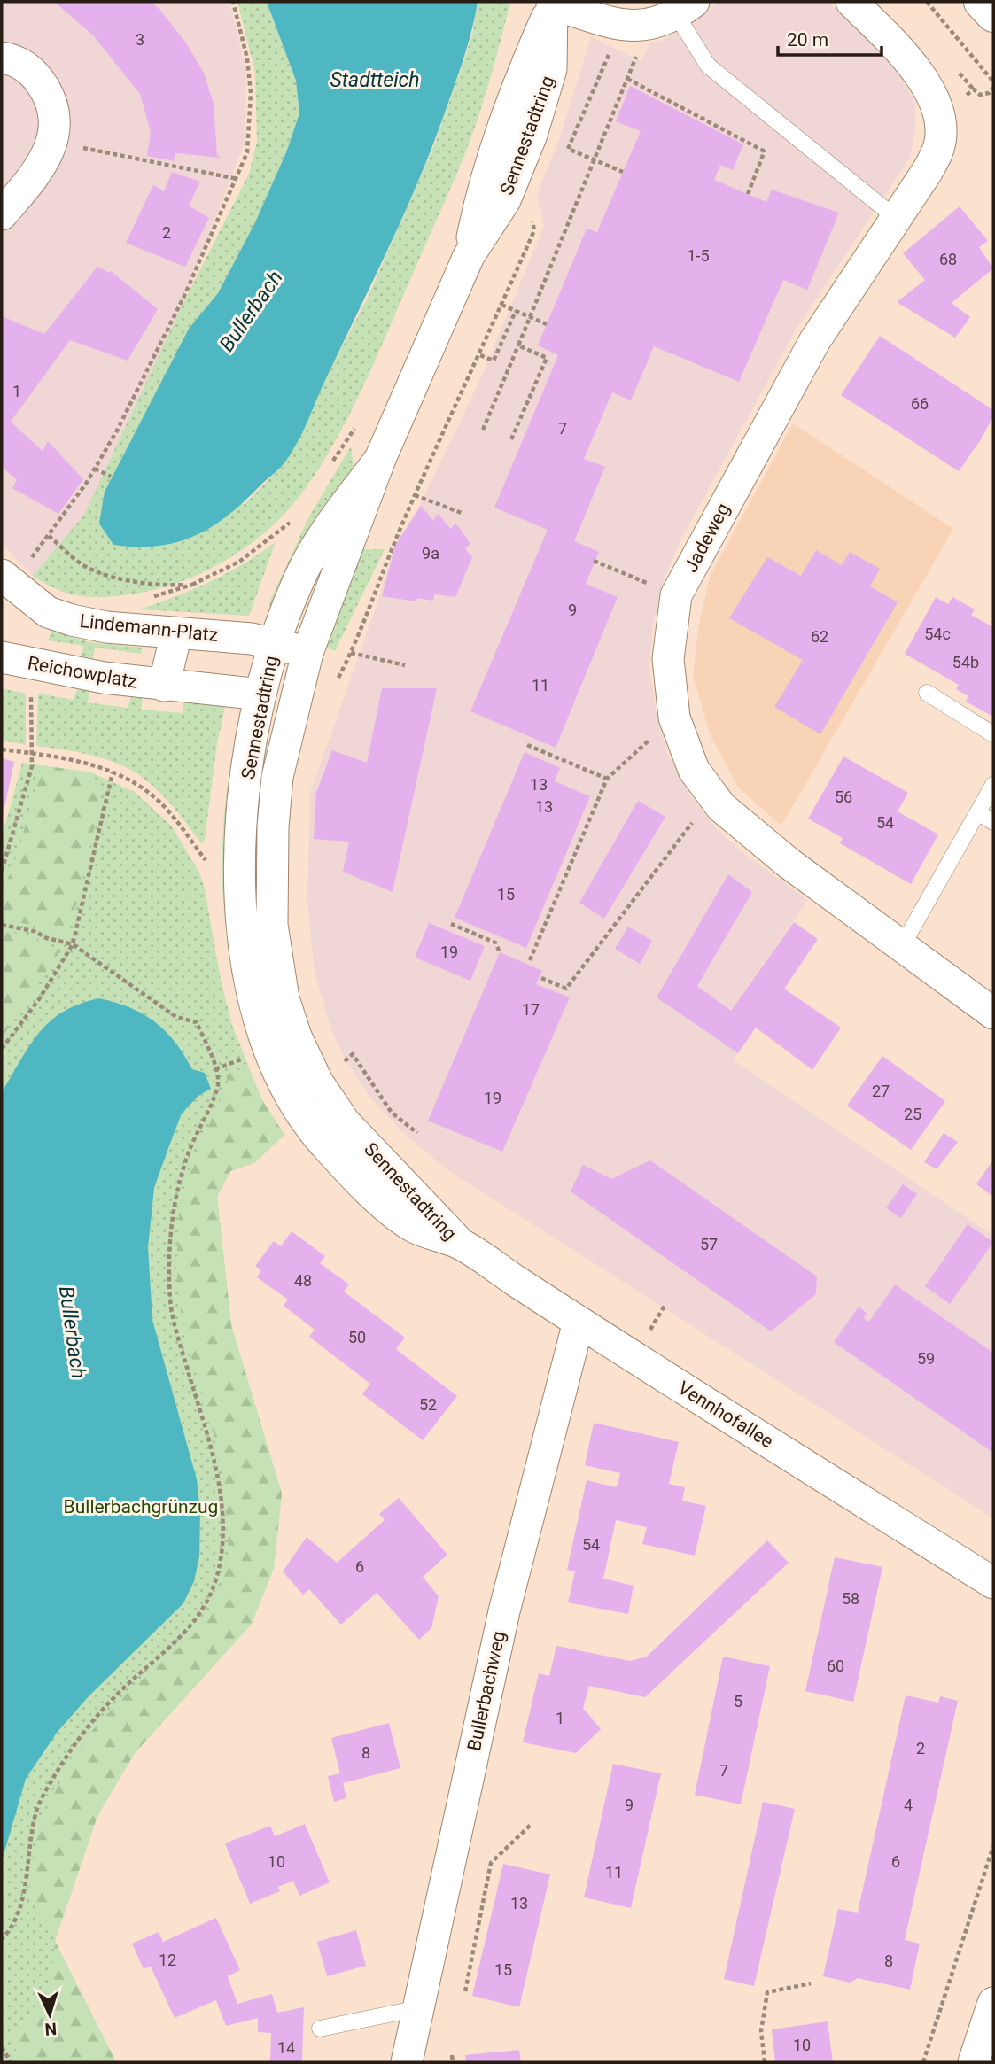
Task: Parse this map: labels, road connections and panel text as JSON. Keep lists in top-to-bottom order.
{
  "streets": {
    "street": [
      "Sennestadtring",
      "Jadeweg",
      "Lindemann-Platz",
      "Reichowplatz",
      "Vennhofallee",
      "Bullerbachweg"
    ]
  },
  "crossings": [
    ["Sennestadtring", "Lindemann-Platz"],
    ["Sennestadtring", "Reichowplatz"],
    ["Sennestadtring", "Vennhofallee"],
    ["Lindemann-Platz", "Reichowplatz"],
    ["Vennhofallee", "Bullerbachweg"]
  ],
  "water": ["Stadtteich", "Bullerbach"],
  "parks": ["Bullerbachgrünzug"],
  "house_numbers": [
    "3",
    "2",
    "1-5",
    "68",
    "1",
    "66",
    "7",
    "9a",
    "9",
    "54c",
    "62",
    "54b",
    "11",
    "13",
    "56",
    "13",
    "54",
    "15",
    "19",
    "17",
    "27",
    "19",
    "25",
    "57",
    "48",
    "50",
    "59",
    "52",
    "54",
    "6",
    "58",
    "60",
    "5",
    "1",
    "2",
    "8",
    "7",
    "9",
    "4",
    "10",
    "6",
    "11",
    "13",
    "12",
    "8",
    "15",
    "10",
    "14"
  ],
  "scale_bar": "20 m",
  "north": "bottom"
}
